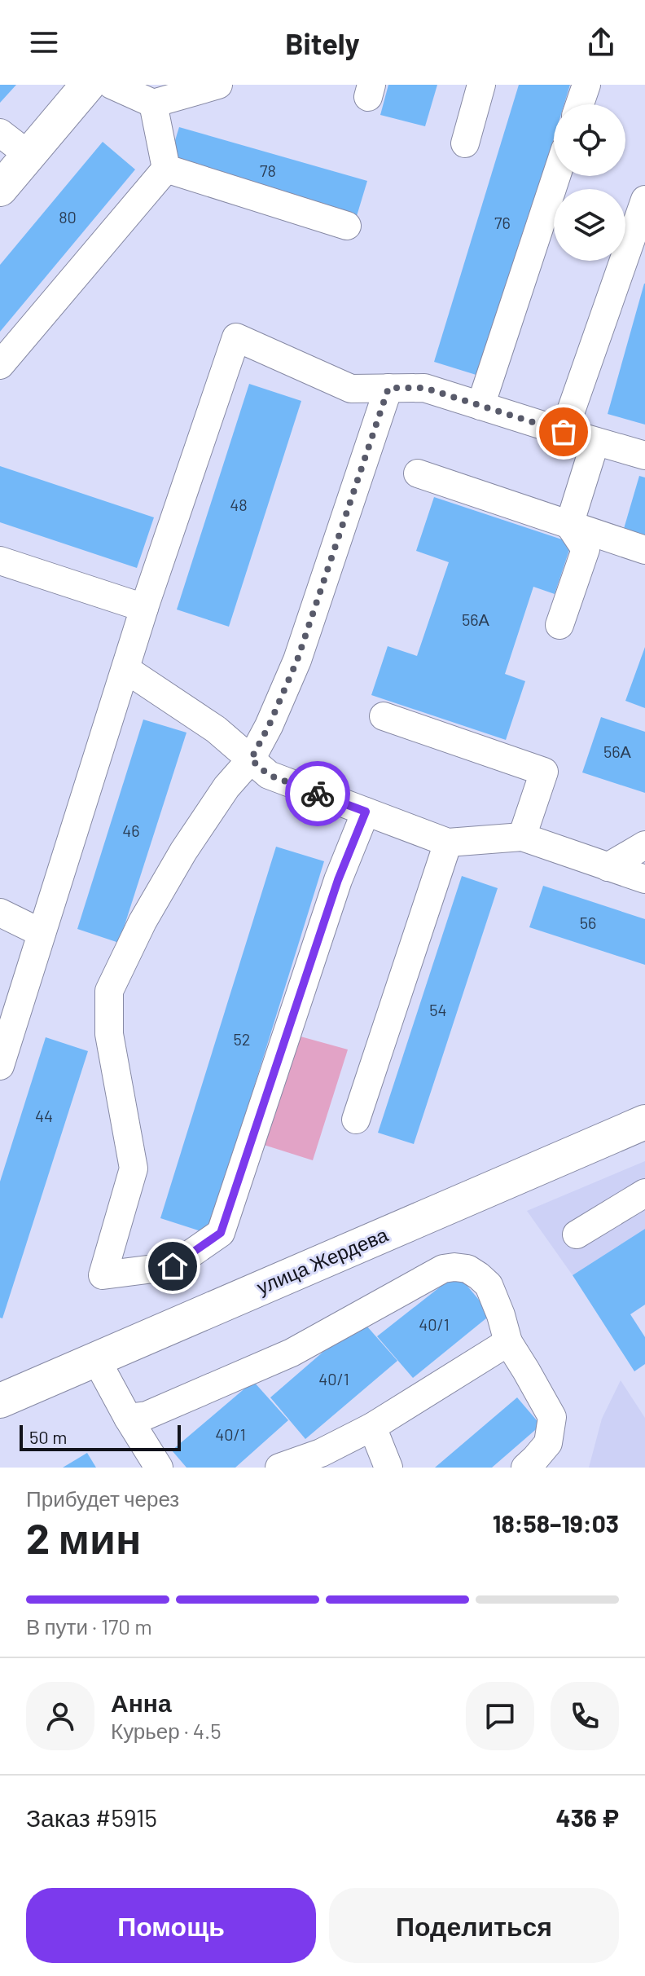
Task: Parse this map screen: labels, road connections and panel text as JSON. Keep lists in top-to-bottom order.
{
  "streets": {
    "main road": ["улица Жердева"]
  },
  "house_numbers": [
    "78",
    "80",
    "76",
    "48",
    "56А",
    "56А",
    "46",
    "56",
    "54",
    "52",
    "44",
    "40/1",
    "40/1",
    "40/1"
  ],
  "scale_bar": "50 m",
  "page": {
    "header": "Bitely",
    "scale": "50 m",
    "heading": ["2 мин", "Прибудет через", "18:58–19:03"],
    "panel": [
      "Анна",
      "Курьер · 4.5",
      "Заказ #5915",
      "436 ₽"
    ],
    "bar": "В пути · 170 m",
    "buttons": ["Помощь", "Поделиться"]
  }
}
